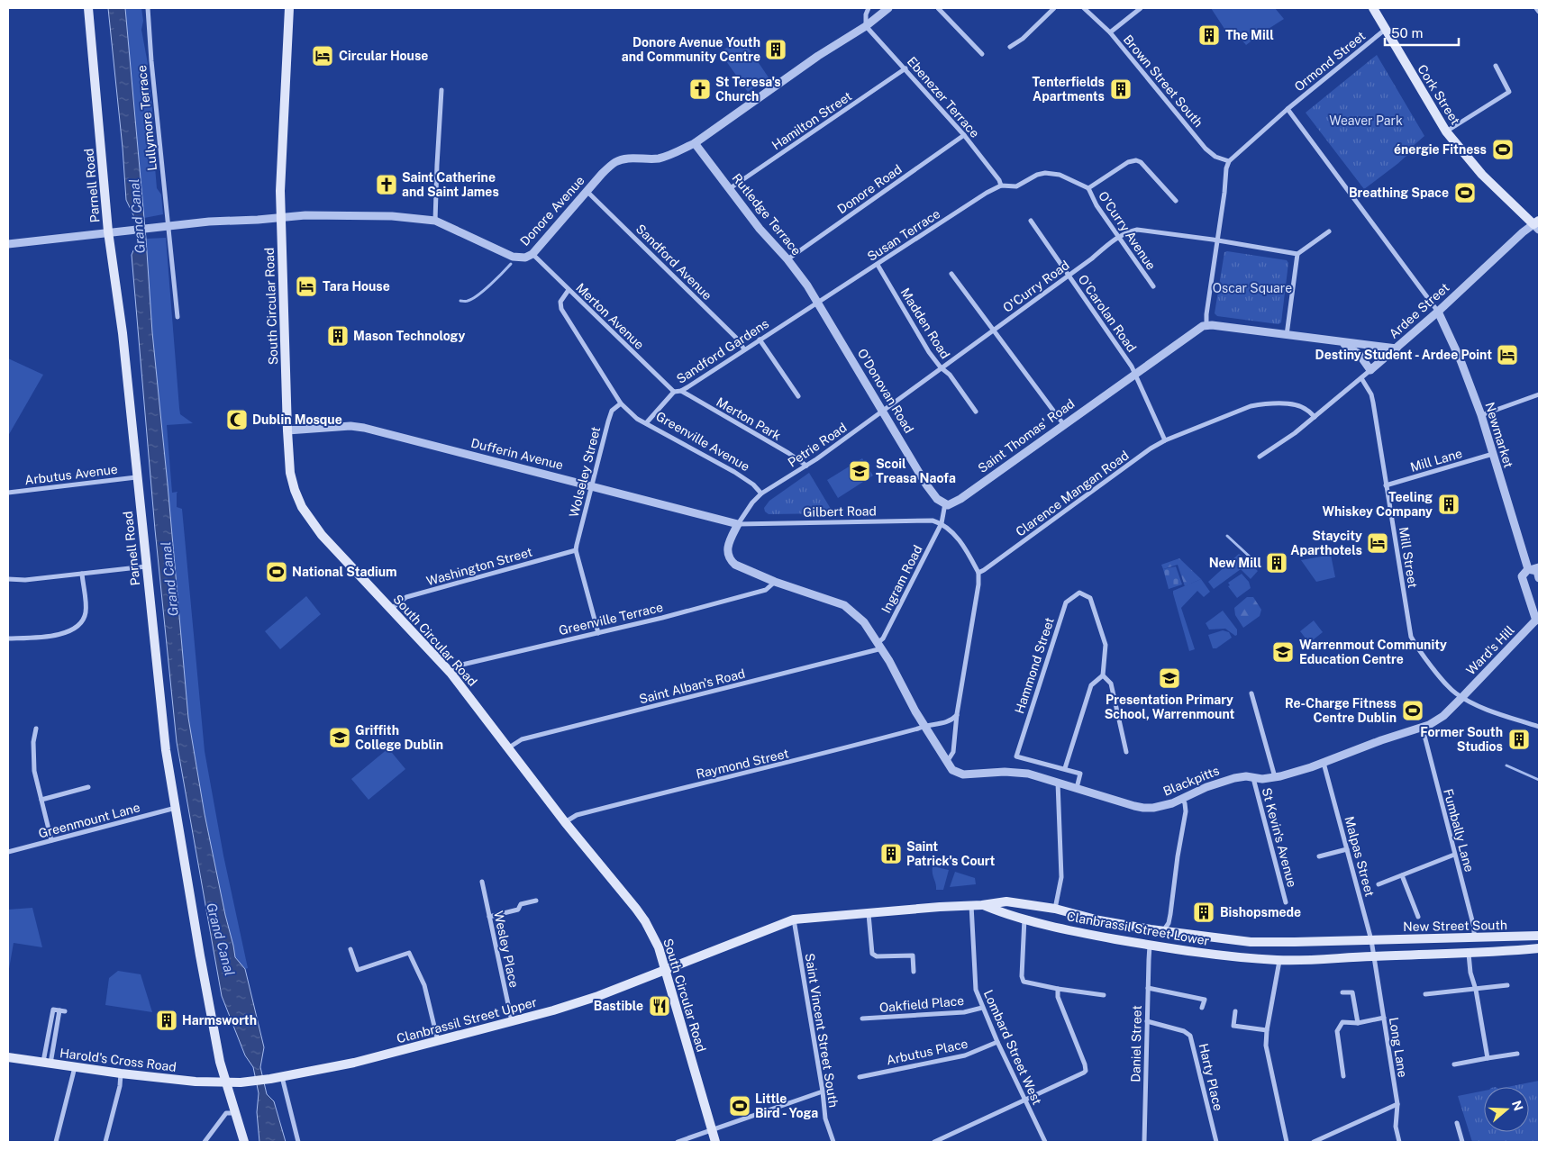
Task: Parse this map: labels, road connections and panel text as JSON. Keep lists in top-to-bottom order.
{
  "streets": {
    "main road": [
      "Cork Street",
      "Parnell Road",
      "South Circular Road",
      "New Street South",
      "Clanbrassil Street Lower",
      "Clanbrassil Street Upper",
      "Harold's Cross Road"
    ],
    "street": [
      "Ormond Street",
      "Brown Street South",
      "Ebenezer Terrace",
      "Lullymore Terrace",
      "Hamilton Street",
      "Donore Road",
      "Donore Avenue",
      "Rutledge Terrace",
      "O'Curry Avenue",
      "Susan Terrace",
      "Sandford Avenue",
      "O'Curry Road",
      "Ardee Street",
      "O'Carolan Road",
      "Merton Avenue",
      "Madden Road",
      "Sandford Gardens",
      "O'Donovan Road",
      "Merton Park",
      "Newmarket",
      "Saint Thomas' Road",
      "Greenville Avenue",
      "Petrie Road",
      "Dufferin Avenue",
      "Mill Lane",
      "Wolseley Street",
      "Arbutus Avenue",
      "Clarence Mangan Road",
      "Gilbert Road",
      "Mill Street",
      "Washington Street",
      "Ingram Road",
      "Greenville Terrace",
      "Ward's Hill",
      "Hammond Street",
      "Saint Alban's Road",
      "Raymond Street",
      "Blackpitts",
      "Greenmount Lane",
      "Fumbally Lane",
      "St Kevin's Avenue",
      "Malpas Street",
      "Wesley Place",
      "Oakfield Place",
      "Saint Vincent Street South",
      "Daniel Street",
      "Lombard Street West",
      "Long Lane",
      "Arbutus Place",
      "Harty Place"
    ]
  },
  "crossings": [
    ["Ormond Street", "Brown Street South"],
    ["Ormond Street", "Cork Street"],
    ["Cork Street", "Ardee Street"],
    ["Ebenezer Terrace", "Hamilton Street"],
    ["Ebenezer Terrace", "Donore Road"],
    ["Ebenezer Terrace", "Donore Avenue"],
    ["Ebenezer Terrace", "Susan Terrace"],
    ["Lullymore Terrace", "Donore Avenue"],
    ["Hamilton Street", "Rutledge Terrace"],
    ["Parnell Road", "Donore Avenue"],
    ["Parnell Road", "Arbutus Avenue"],
    ["Parnell Road", "Greenmount Lane"],
    ["Parnell Road", "Harold's Cross Road"],
    ["Donore Road", "Rutledge Terrace"],
    ["Donore Avenue", "Rutledge Terrace"],
    ["Donore Avenue", "Sandford Avenue"],
    ["Donore Avenue", "South Circular Road"],
    ["Donore Avenue", "Merton Avenue"],
    ["Rutledge Terrace", "Susan Terrace"],
    ["Rutledge Terrace", "Sandford Gardens"],
    ["Rutledge Terrace", "O'Donovan Road"],
    ["O'Curry Avenue", "O'Curry Road"],
    ["Susan Terrace", "Madden Road"],
    ["Susan Terrace", "Sandford Gardens"],
    ["Susan Terrace", "O'Donovan Road"],
    ["Sandford Avenue", "Sandford Gardens"],
    ["O'Curry Road", "O'Carolan Road"],
    ["O'Curry Road", "Madden Road"],
    ["O'Curry Road", "O'Donovan Road"],
    ["O'Curry Road", "Petrie Road"],
    ["South Circular Road", "Dufferin Avenue"],
    ["South Circular Road", "Washington Street"],
    ["South Circular Road", "Greenville Terrace"],
    ["South Circular Road", "Saint Alban's Road"],
    ["South Circular Road", "Raymond Street"],
    ["South Circular Road", "Clanbrassil Street Lower"],
    ["South Circular Road", "Clanbrassil Street Upper"],
    ["Ardee Street", "Newmarket"],
    ["Ardee Street", "Clarence Mangan Road"],
    ["Ardee Street", "Mill Street"],
    ["O'Carolan Road", "Saint Thomas' Road"],
    ["Merton Avenue", "Sandford Gardens"],
    ["Merton Avenue", "Greenville Avenue"],
    ["Sandford Gardens", "O'Donovan Road"],
    ["Sandford Gardens", "Merton Park"],
    ["Sandford Gardens", "Greenville Avenue"],
    ["O'Donovan Road", "Saint Thomas' Road"],
    ["O'Donovan Road", "Petrie Road"],
    ["O'Donovan Road", "Ingram Road"],
    ["Merton Park", "Petrie Road"],
    ["Newmarket", "Mill Lane"],
    ["Newmarket", "Ward's Hill"],
    ["Saint Thomas' Road", "Ingram Road"],
    ["Greenville Avenue", "Petrie Road"],
    ["Greenville Avenue", "Wolseley Street"],
    ["Dufferin Avenue", "Wolseley Street"],
    ["Dufferin Avenue", "Gilbert Road"],
    ["Mill Lane", "Mill Street"],
    ["Wolseley Street", "Washington Street"],
    ["Gilbert Road", "Ingram Road"],
    ["Mill Street", "Ward's Hill"],
    ["Mill Street", "Blackpitts"],
    ["Ingram Road", "Saint Alban's Road"],
    ["Ward's Hill", "Blackpitts"],
    ["Blackpitts", "Fumbally Lane"],
    ["Blackpitts", "St Kevin's Avenue"],
    ["Blackpitts", "Malpas Street"],
    ["Fumbally Lane", "New Street South"],
    ["Malpas Street", "New Street South"],
    ["Malpas Street", "Clanbrassil Street Lower"],
    ["Malpas Street", "Long Lane"],
    ["New Street South", "Clanbrassil Street Lower"],
    ["Clanbrassil Street Lower", "Clanbrassil Street Upper"],
    ["Clanbrassil Street Lower", "Saint Vincent Street South"],
    ["Clanbrassil Street Lower", "Daniel Street"],
    ["Clanbrassil Street Lower", "Lombard Street West"],
    ["Clanbrassil Street Lower", "Long Lane"],
    ["Wesley Place", "Clanbrassil Street Upper"],
    ["Oakfield Place", "Lombard Street West"],
    ["Clanbrassil Street Upper", "Harold's Cross Road"],
    ["Daniel Street", "Harty Place"],
    ["Lombard Street West", "Arbutus Place"]
  ],
  "water": ["Grand Canal"],
  "parks": ["Weaver Park", "Oscar Square"],
  "places": {
    "building": [
      "The Mill",
      "Donore Avenue Youth and Community Centre",
      "Tenterfields Apartments",
      "Mason Technology",
      "Teeling Whiskey Company",
      "New Mill",
      "Former South Studios",
      "Saint Patrick's Court",
      "Bishopsmede",
      "Harmsworth"
    ],
    "hotel": [
      "Circular House",
      "Tara House",
      "Destiny Student - Ardee Point",
      "Staycity Aparthotels"
    ],
    "church": ["St Teresa's Church", "Saint Catherine and Saint James"],
    "sports": [
      "énergie Fitness",
      "Breathing Space",
      "National Stadium",
      "Re-Charge Fitness Centre Dublin",
      "Little Bird - Yoga"
    ],
    "mosque": ["Dublin Mosque"],
    "school or university": [
      "Scoil Treasa Naofa",
      "Warrenmout Community Education Centre",
      "Presentation Primary School, Warrenmount",
      "Griffith College Dublin"
    ],
    "restaurant": ["Bastible"]
  },
  "scale_bar": "50 m",
  "north": "right"
}
